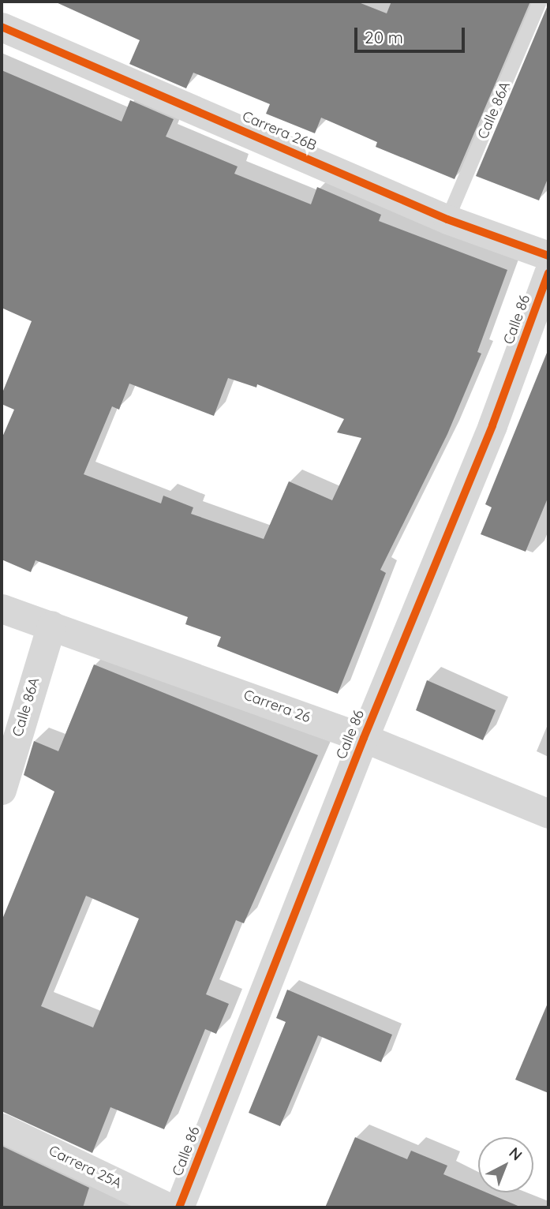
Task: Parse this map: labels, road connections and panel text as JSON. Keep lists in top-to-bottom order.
{
  "streets": {
    "street": [
      "Calle 86A",
      "Carrera 26B",
      "Calle 86",
      "Carrera 26",
      "Carrera 25A"
    ]
  },
  "crossings": [
    ["Calle 86A", "Carrera 26B"],
    ["Calle 86A", "Carrera 26"],
    ["Calle 86", "Carrera 26"]
  ],
  "scale_bar": "20 m",
  "north": "top right"
}
